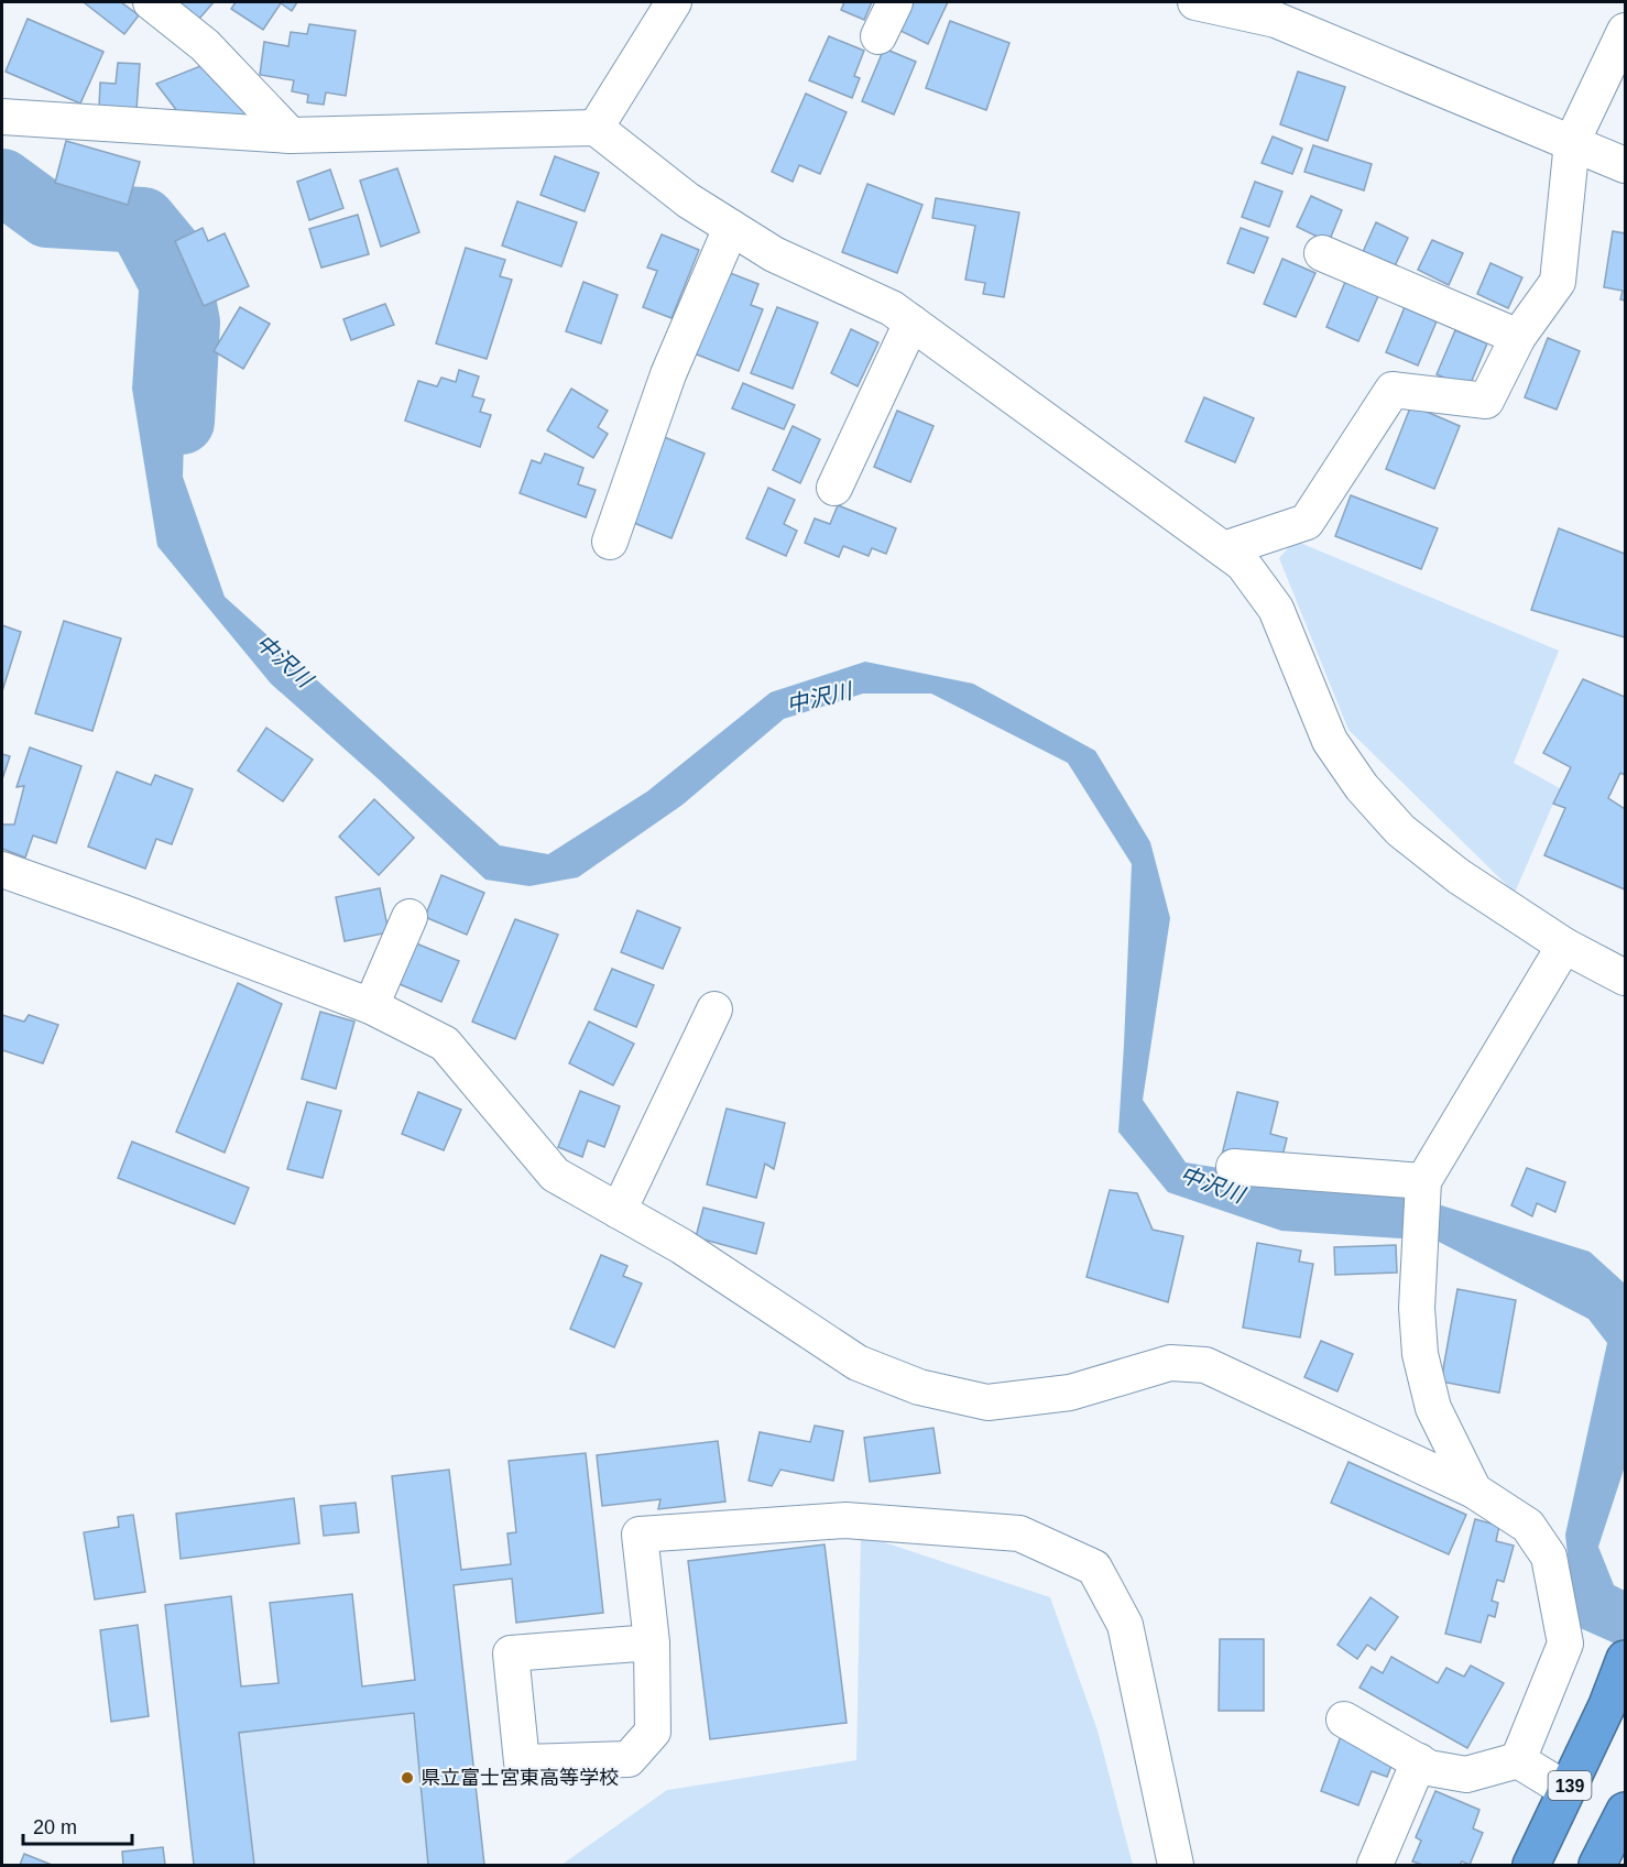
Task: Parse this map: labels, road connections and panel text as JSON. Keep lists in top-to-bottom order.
{
  "streets": {
    "highway": ["139"]
  },
  "water": ["中沢川"],
  "places": ["県立富士宮東高等学校"],
  "scale_bar": "20 m"
}
